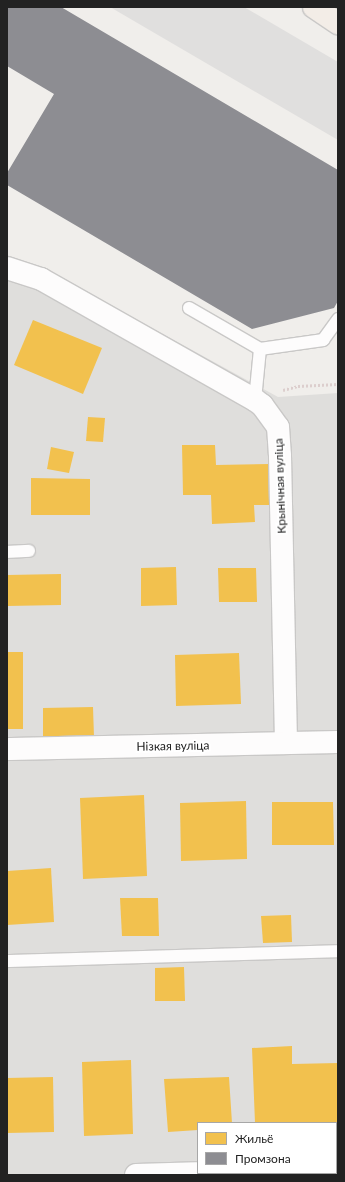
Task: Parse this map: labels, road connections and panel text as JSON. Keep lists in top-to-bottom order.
{
  "streets": {
    "street": ["Крынічная вуліца", "Нізкая вуліца"]
  },
  "crossings": [
    ["Крынічная вуліца", "Нізкая вуліца"]
  ],
  "legend": ["Жильё", "Промзона"]
}
